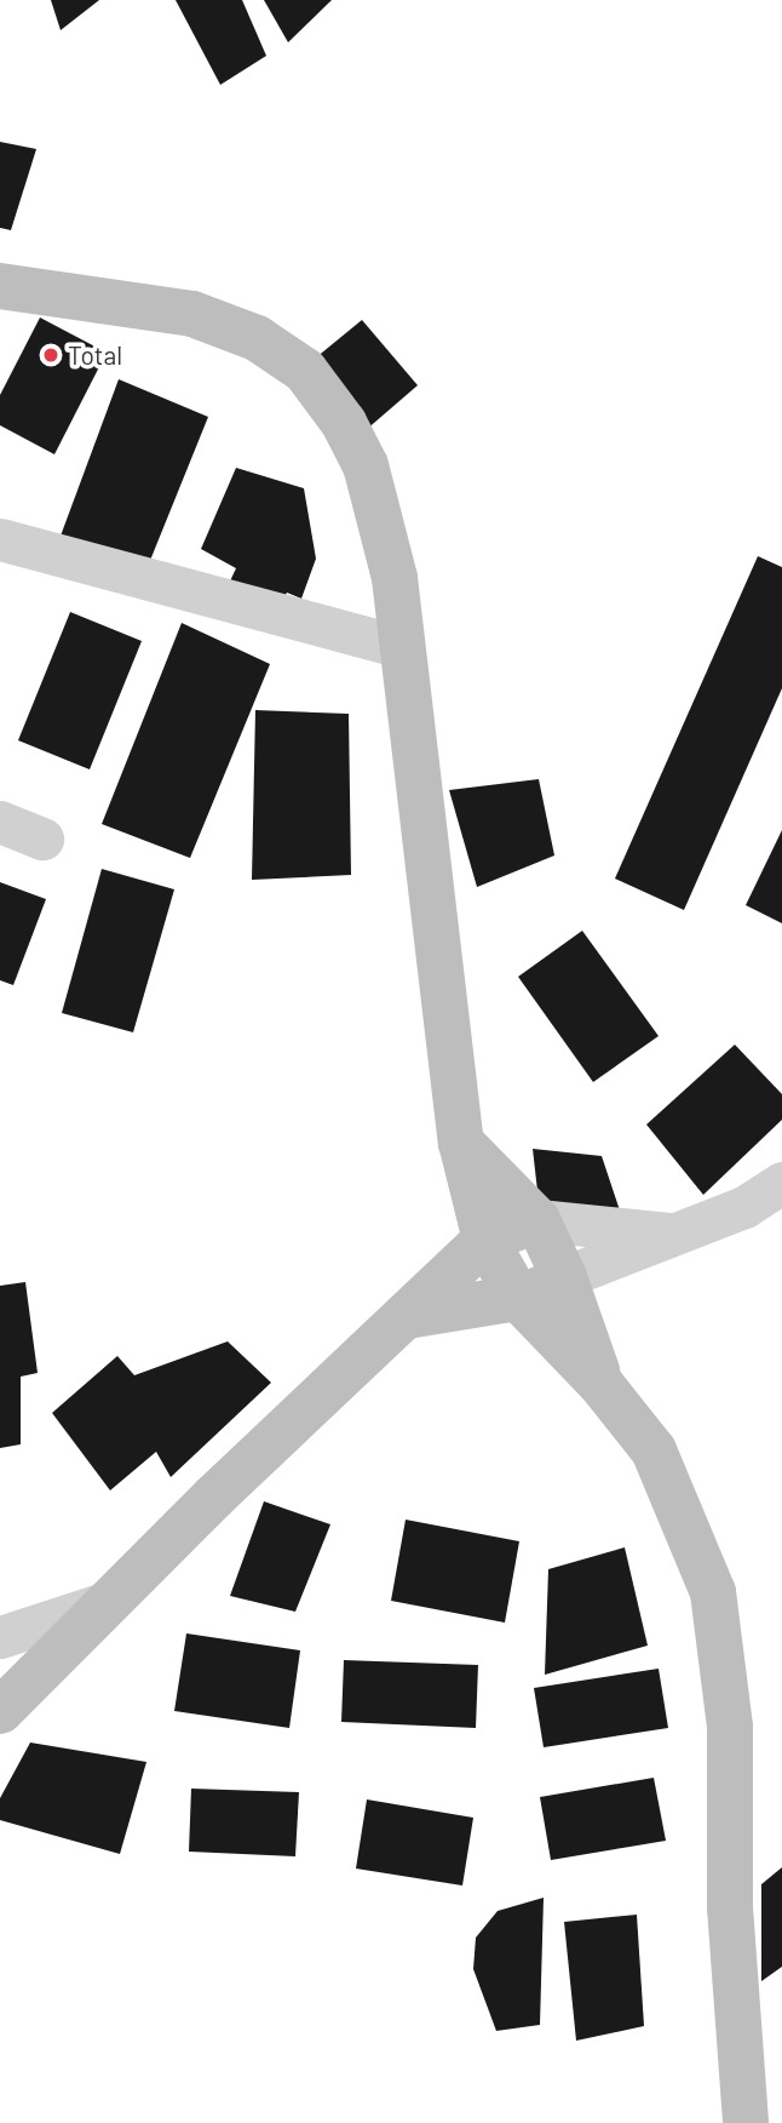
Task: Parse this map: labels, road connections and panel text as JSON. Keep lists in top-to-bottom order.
{
  "places": ["Total"]
}
